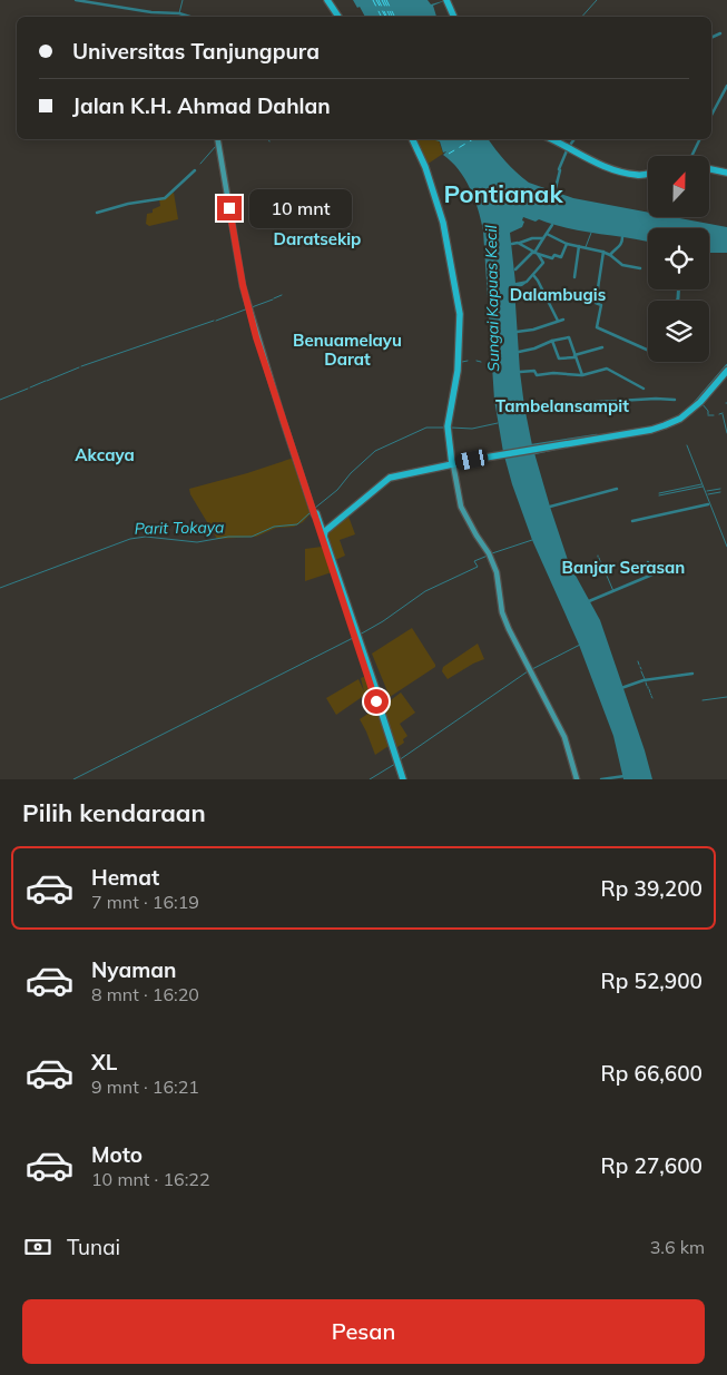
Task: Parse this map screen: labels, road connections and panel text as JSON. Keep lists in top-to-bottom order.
{
  "districts": [
    "Pontianak",
    "Daratsekip",
    "Dalambugis",
    "Benuamelayu Darat",
    "Tambelansampit",
    "Akcaya",
    "Banjar Serasan"
  ],
  "water": ["Sungai Kapuas Kecil", "Parit Tokaya"],
  "north": "top",
  "page": {
    "banner": ["Universitas Tanjungpura", "Jalan K.H. Ahmad Dahlan"],
    "bubble": "10 mnt",
    "heading": "Pilih kendaraan",
    "list": [
      {
        "name": "Hemat",
        "note": "7 mnt · 16:19",
        "value": "Rp 39,200"
      },
      {
        "name": "Nyaman",
        "note": "8 mnt · 16:20",
        "value": "Rp 52,900"
      },
      {
        "name": "XL",
        "note": "9 mnt · 16:21",
        "value": "Rp 66,600"
      },
      {
        "name": "Moto",
        "note": "10 mnt · 16:22",
        "value": "Rp 27,600"
      }
    ],
    "pay": ["Tunai", "3.6 km"],
    "buttons": "Pesan"
  }
}
